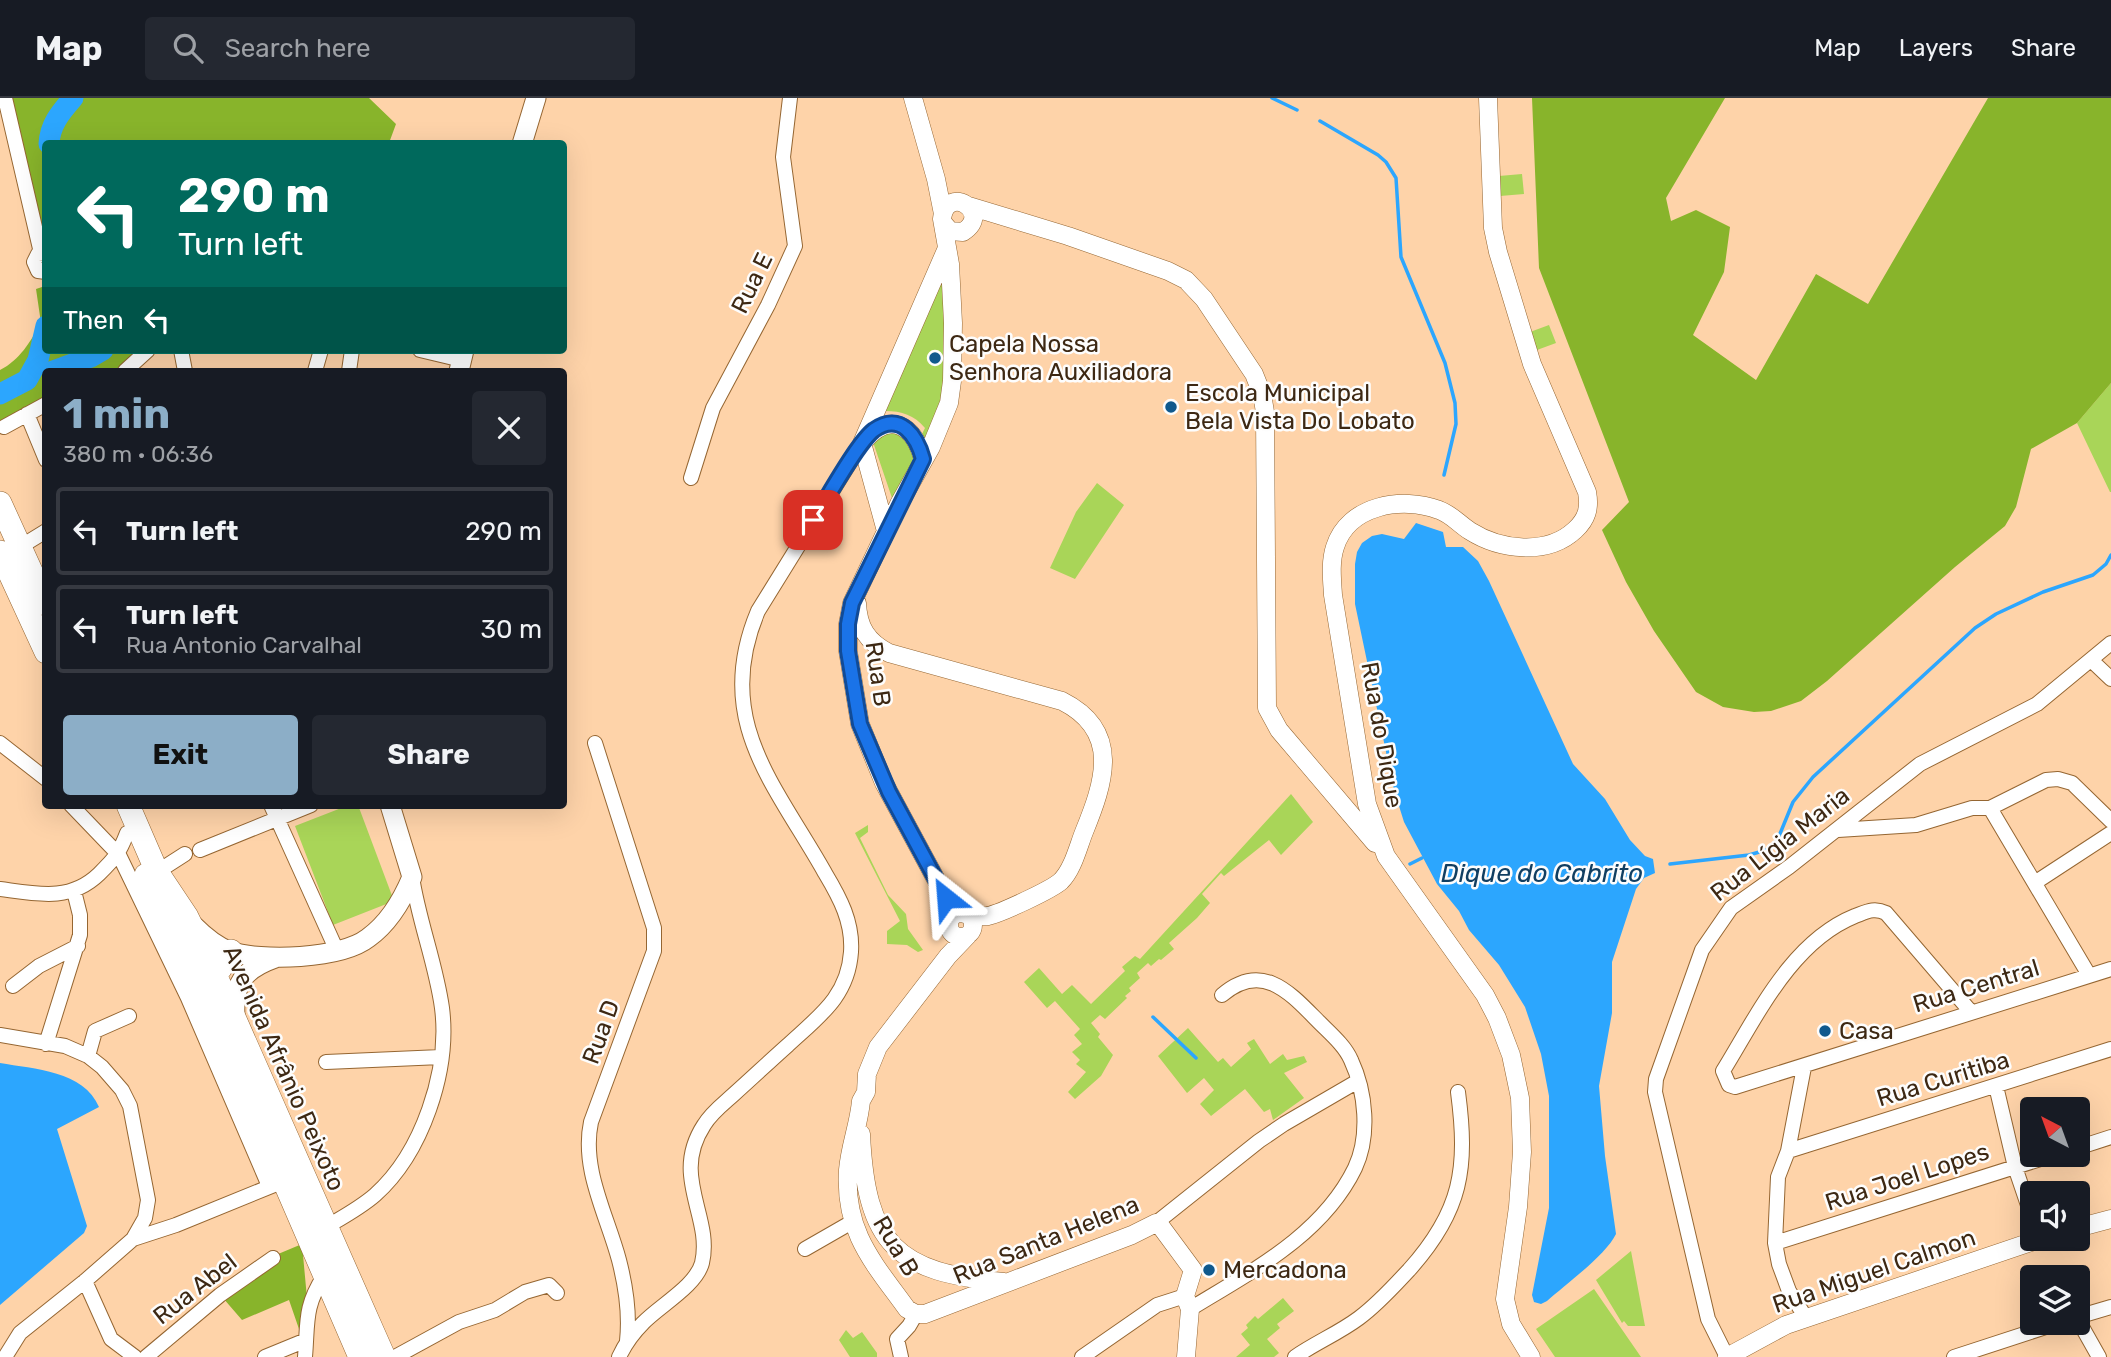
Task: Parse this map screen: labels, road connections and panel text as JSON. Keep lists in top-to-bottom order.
{
  "streets": {
    "main road": ["Avenida Afrânio Peixoto"],
    "street": [
      "Rua E",
      "Rua B",
      "Rua do Dique",
      "Rua Lígia Maria",
      "Rua Central",
      "Rua D",
      "Rua Curitiba",
      "Rua Joel Lopes",
      "Rua Santa Helena",
      "Rua Miguel Calmon",
      "Rua Abel"
    ]
  },
  "crossings": [
    ["Rua B", "Rua Santa Helena"],
    ["Rua Lígia Maria", "Rua Miguel Calmon"]
  ],
  "water": ["Dique do Cabrito"],
  "places": [
    "Capela Nossa Senhora Auxiliadora",
    "Escola Municipal Bela Vista Do Lobato",
    "Casa",
    "Mercadona"
  ],
  "north": "top left",
  "page": {
    "header": "Map",
    "search": "Search here",
    "nav": ["Map", "Layers", "Share"],
    "turn": ["290 m", "Turn left"],
    "then": "Then",
    "heading": ["1 min", "380 m · 06:36"],
    "list": [
      {
        "name": "Turn left",
        "value": "290 m"
      },
      {
        "name": "Turn left",
        "note": "Rua Antonio Carvalhal",
        "value": "30 m"
      }
    ],
    "buttons": ["Exit", "Share"]
  }
}
